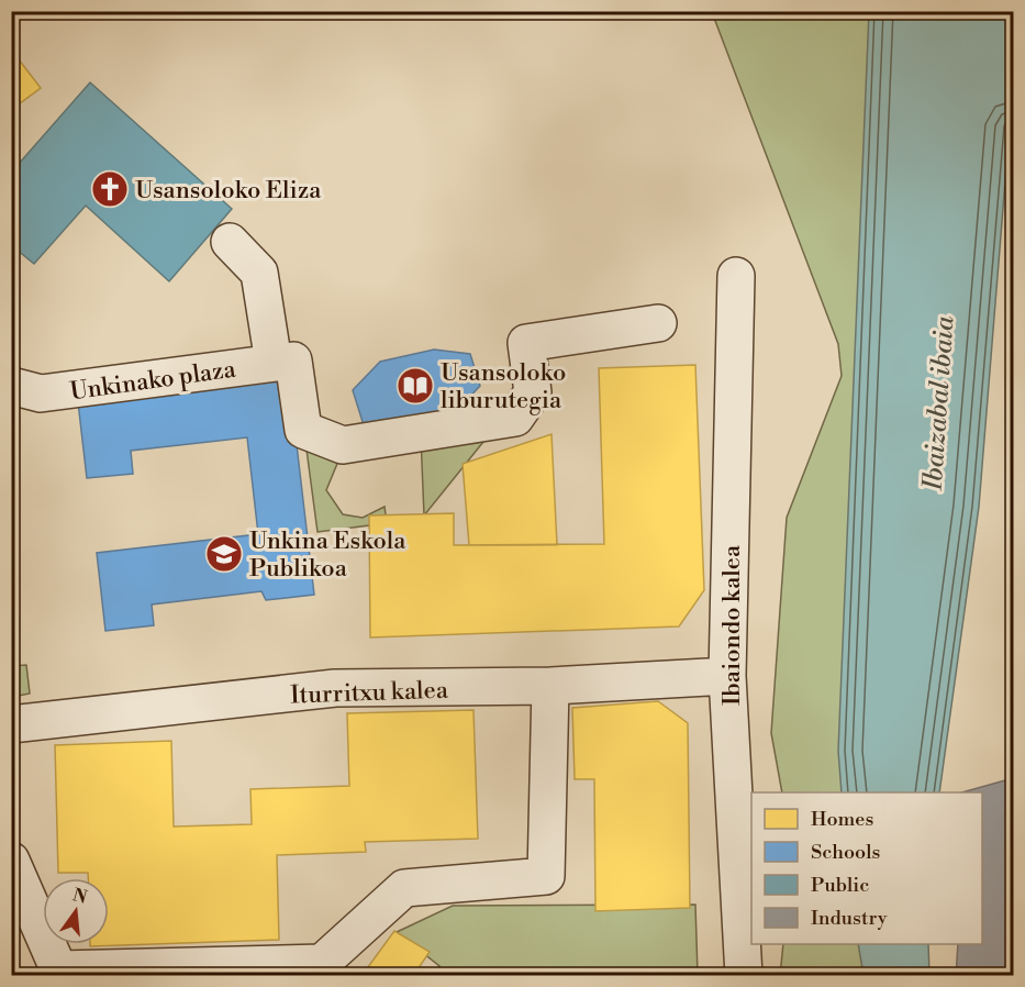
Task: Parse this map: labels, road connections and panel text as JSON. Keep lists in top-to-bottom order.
{
  "streets": {
    "street": ["Unkinako plaza", "Ibaiondo kalea", "Iturritxu kalea"]
  },
  "crossings": [
    ["Ibaiondo kalea", "Iturritxu kalea"]
  ],
  "water": ["Ibaizabal ibaia"],
  "places": {
    "church": ["Usansoloko Eliza"],
    "library": ["Usansoloko liburutegia"],
    "school or university": ["Unkina Eskola Publikoa"]
  },
  "legend": [
    "Homes",
    "Schools",
    "Public",
    "Industry"
  ],
  "north": "top"
}
